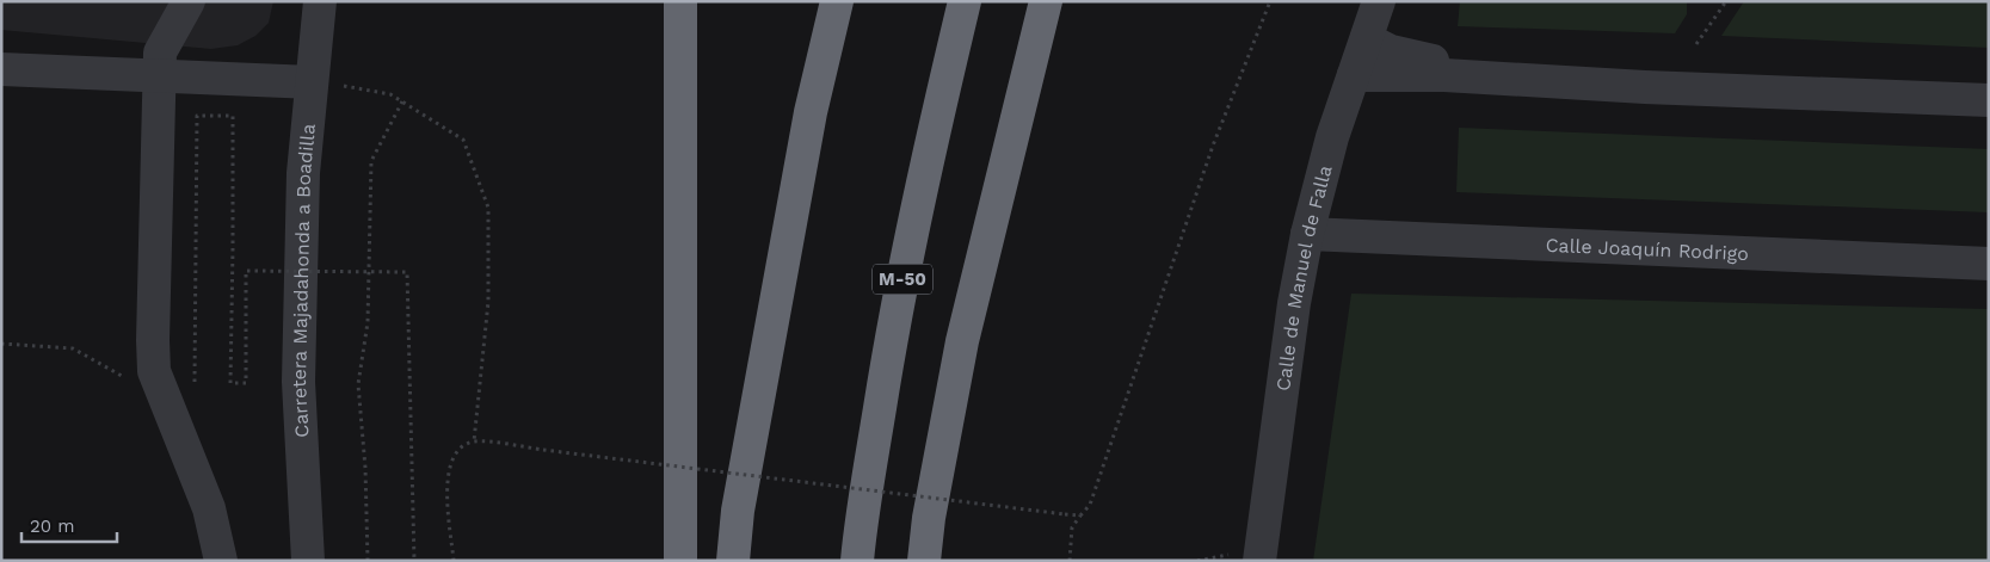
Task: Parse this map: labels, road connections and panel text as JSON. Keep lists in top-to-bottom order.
{
  "streets": {
    "highway": ["M-50"],
    "street": ["Calle Joaquín Rodrigo", "Calle de Manuel de Falla", "Carretera Majadahonda a Boadilla"]
  },
  "crossings": [
    ["Calle Joaquín Rodrigo", "Calle de Manuel de Falla"]
  ],
  "scale_bar": "20 m"
}
